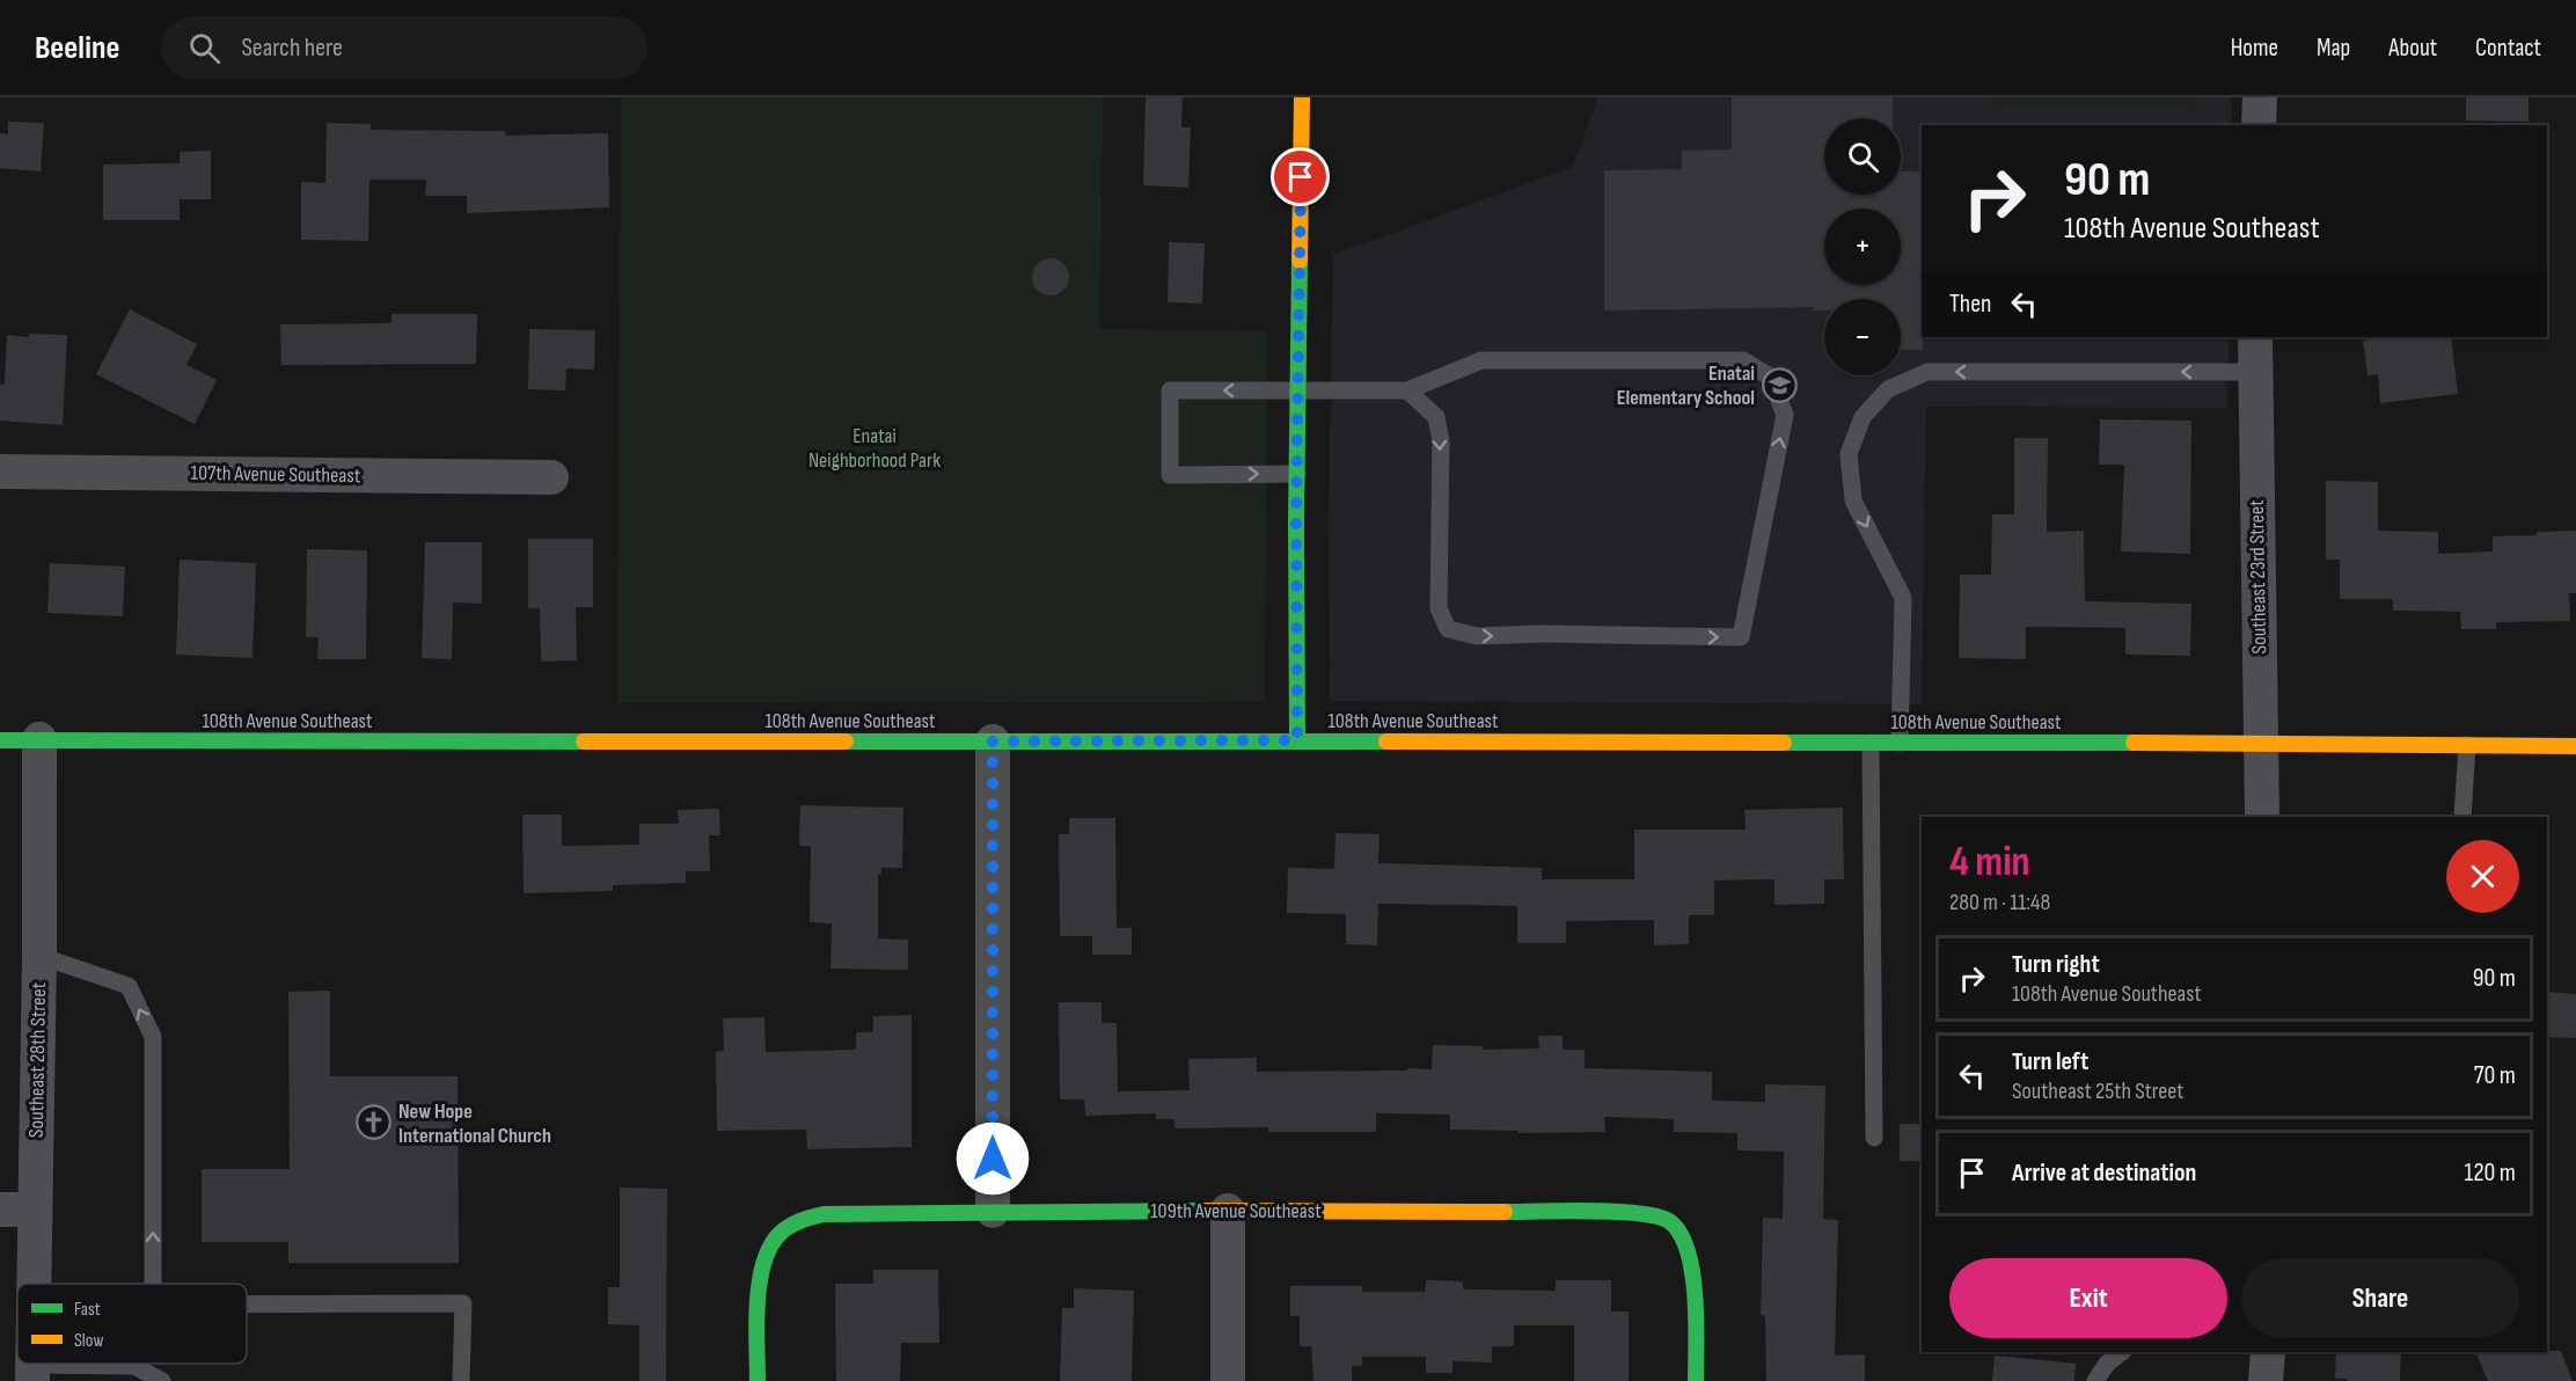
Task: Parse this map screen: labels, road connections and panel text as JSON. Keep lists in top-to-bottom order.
{
  "streets": {
    "street": [
      "107th Avenue Southeast",
      "Southeast 23rd Street",
      "108th Avenue Southeast",
      "Southeast 28th Street",
      "109th Avenue Southeast"
    ]
  },
  "crossings": [
    ["Southeast 23rd Street", "108th Avenue Southeast"],
    ["108th Avenue Southeast", "Southeast 28th Street"]
  ],
  "parks": ["Enatai Neighborhood Park"],
  "places": {
    "school or university": ["Enatai Elementary School"],
    "church": ["New Hope International Church"]
  },
  "legend": ["Fast", "Slow"],
  "page": {
    "header": "Beeline",
    "search": "Search here",
    "nav": [
      "Home",
      "Map",
      "About",
      "Contact"
    ],
    "map_buttons": ["+", "−"],
    "turn": ["90 m", "108th Avenue Southeast"],
    "then": "Then",
    "heading": ["4 min", "280 m · 11:48"],
    "list": [
      {
        "name": "Turn right",
        "note": "108th Avenue Southeast",
        "value": "90 m"
      },
      {
        "name": "Turn left",
        "note": "Southeast 25th Street",
        "value": "70 m"
      },
      {
        "name": "Arrive at destination",
        "value": "120 m"
      }
    ],
    "buttons": ["Exit", "Share"]
  }
}
